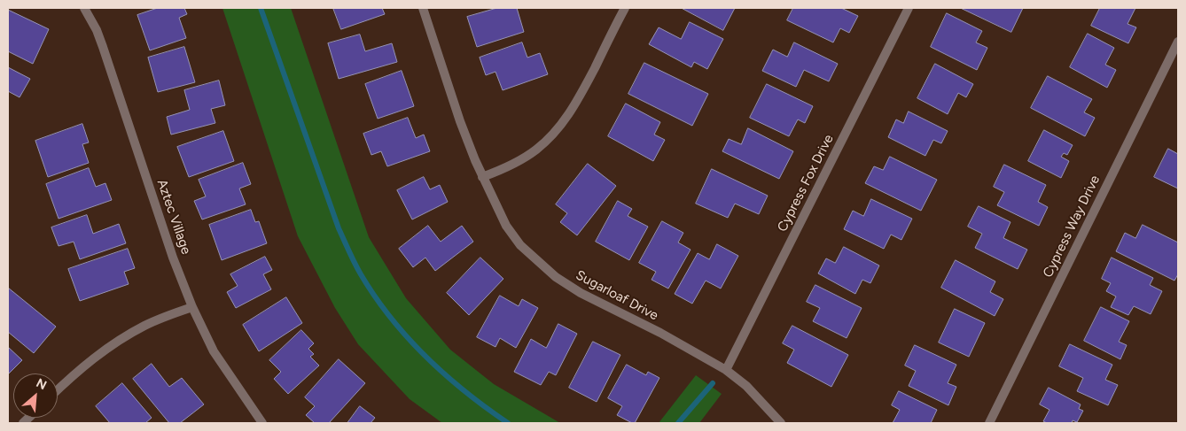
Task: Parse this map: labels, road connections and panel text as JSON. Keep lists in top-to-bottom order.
{
  "streets": {
    "street": [
      "Cypress Fox Drive",
      "Aztec Village",
      "Cypress Way Drive",
      "Sugarloaf Drive"
    ]
  },
  "crossings": [
    ["Cypress Fox Drive", "Sugarloaf Drive"]
  ],
  "north": "top right"
}
